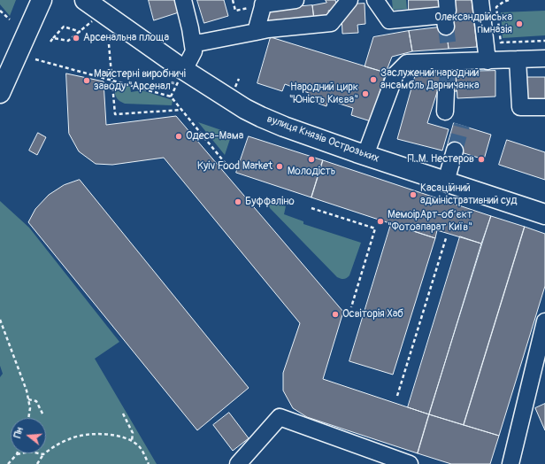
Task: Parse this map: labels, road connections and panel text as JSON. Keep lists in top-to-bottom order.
{
  "streets": {
    "main road": ["вулиця Князів Острозьких"]
  },
  "places": [
    "Олександрійська гімназія",
    "Арсенальна площа",
    "Заслужений народний ансамбль Дарничанка",
    "Майстерні виробничі заводу \"Арсенал\"",
    "Народний цирк \"Юність Києва\"",
    "Одеса-Мама",
    "Молодiсть",
    "П. М. Нестеров",
    "Kyiv Food Market",
    "Касаційний адміністративний суд",
    "Буффаліно",
    "МемоірАрт-обʼєкт \"Фотоапарат Київ\"",
    "Освіторія Хаб"
  ],
  "north": "left"
}
